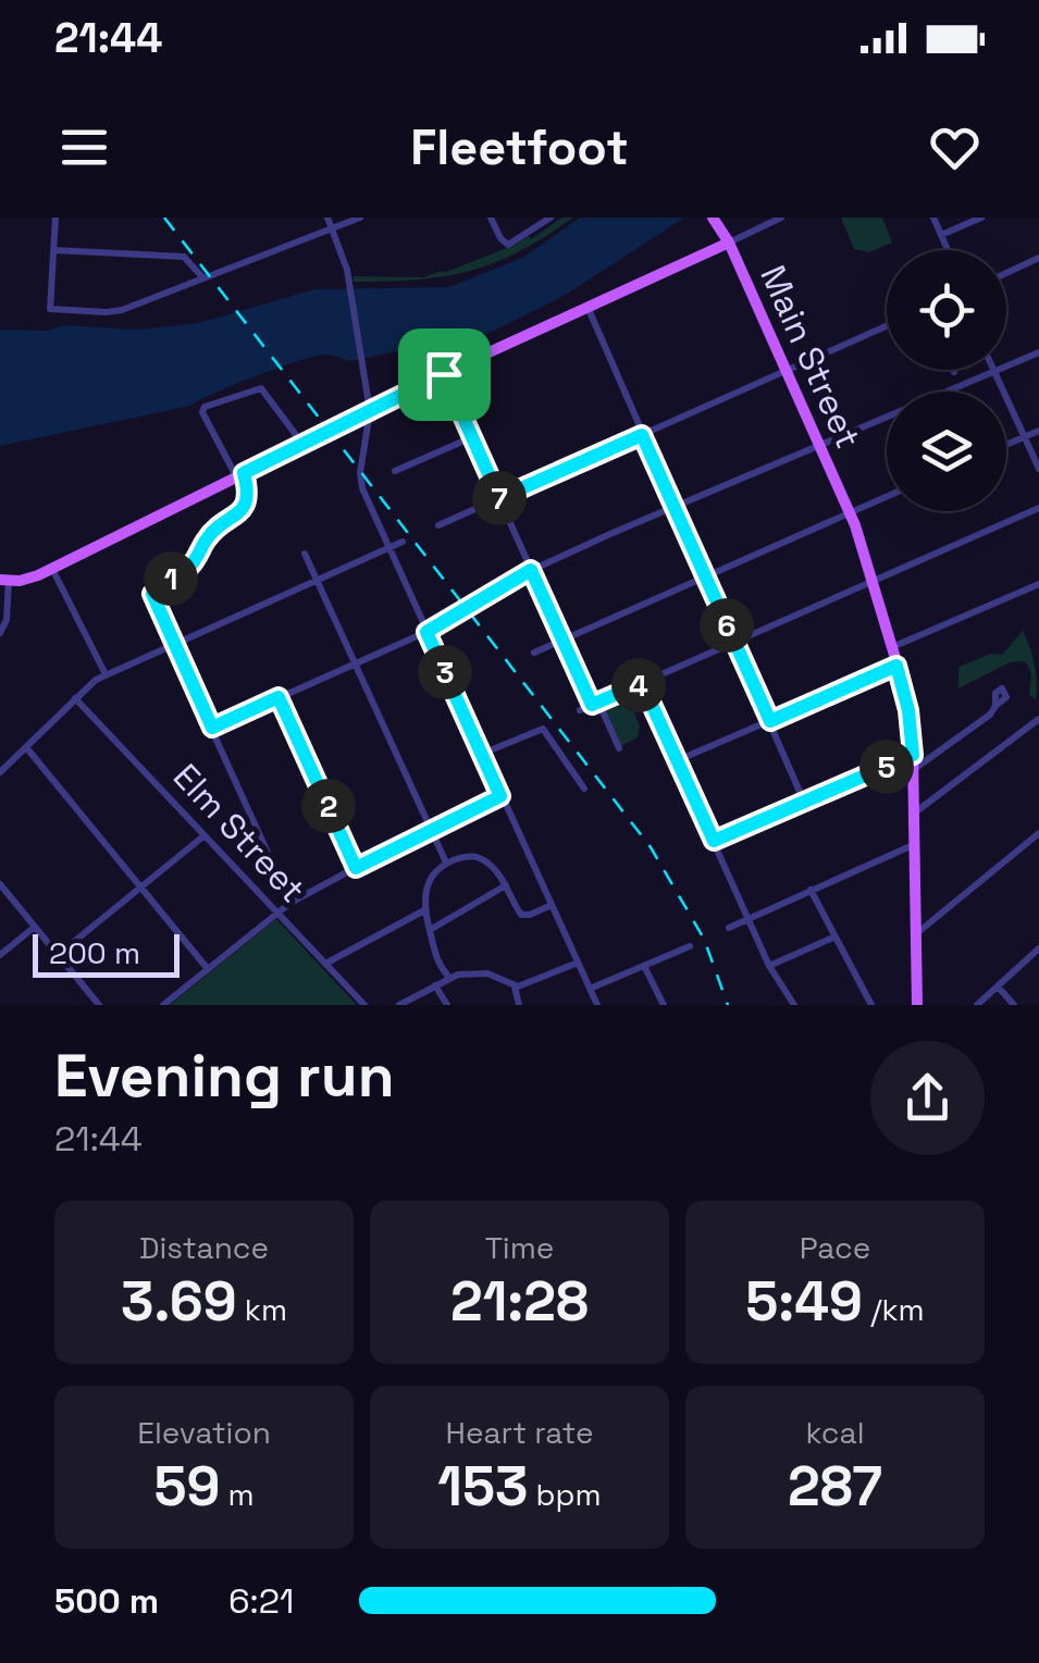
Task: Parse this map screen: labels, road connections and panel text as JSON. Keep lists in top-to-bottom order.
{
  "streets": {
    "main road": ["Main Street"],
    "street": ["Elm Street"]
  },
  "scale_bar": "200 m",
  "page": {
    "status": "21:44",
    "header": "Fleetfoot",
    "pins": [
      "7",
      "1",
      "6",
      "3",
      "4",
      "5",
      "2"
    ],
    "scale": "200 m",
    "heading": ["Evening run", "21:44"],
    "stats": [
      ["Distance", "3.69 km"],
      ["Time", "21:28"],
      ["Pace", "5:49 /km"],
      ["Elevation", "59 m"],
      ["Heart rate", "153 bpm"],
      ["kcal", "287"]
    ],
    "list": [
      {
        "name": "500 m",
        "note": "6:21"
      }
    ]
  }
}
